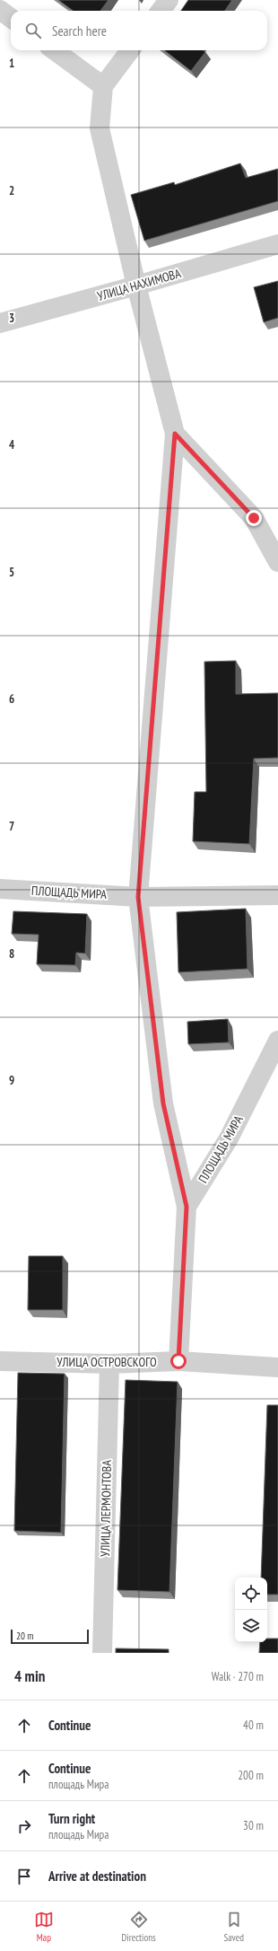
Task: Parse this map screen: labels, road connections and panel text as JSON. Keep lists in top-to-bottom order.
{
  "streets": {
    "street": [
      "УЛИЦА НАХИМОВА",
      "ПЛОЩАДЬ МИРА",
      "УЛИЦА ОСТРОВСКОГО",
      "УЛИЦА ЛЕРМОНТОВА"
    ]
  },
  "crossings": [
    ["УЛИЦА ОСТРОВСКОГО", "УЛИЦА ЛЕРМОНТОВА"]
  ],
  "scale_bar": "20 m",
  "page": {
    "search": "Search here",
    "scale": "20 m",
    "heading": ["4 min", "Walk · 270 m"],
    "list": [
      ["Continue", "40 m"],
      ["Continue", "площадь Мира", "200 m"],
      ["Turn right", "площадь Мира", "30 m"],
      "Arrive at destination"
    ],
    "nav": ["Map", "Directions", "Saved"]
  },
  "grid": {
    "rows": [
      "1",
      "2",
      "3",
      "4",
      "5",
      "6",
      "7",
      "8",
      "9"
    ]
  }
}
